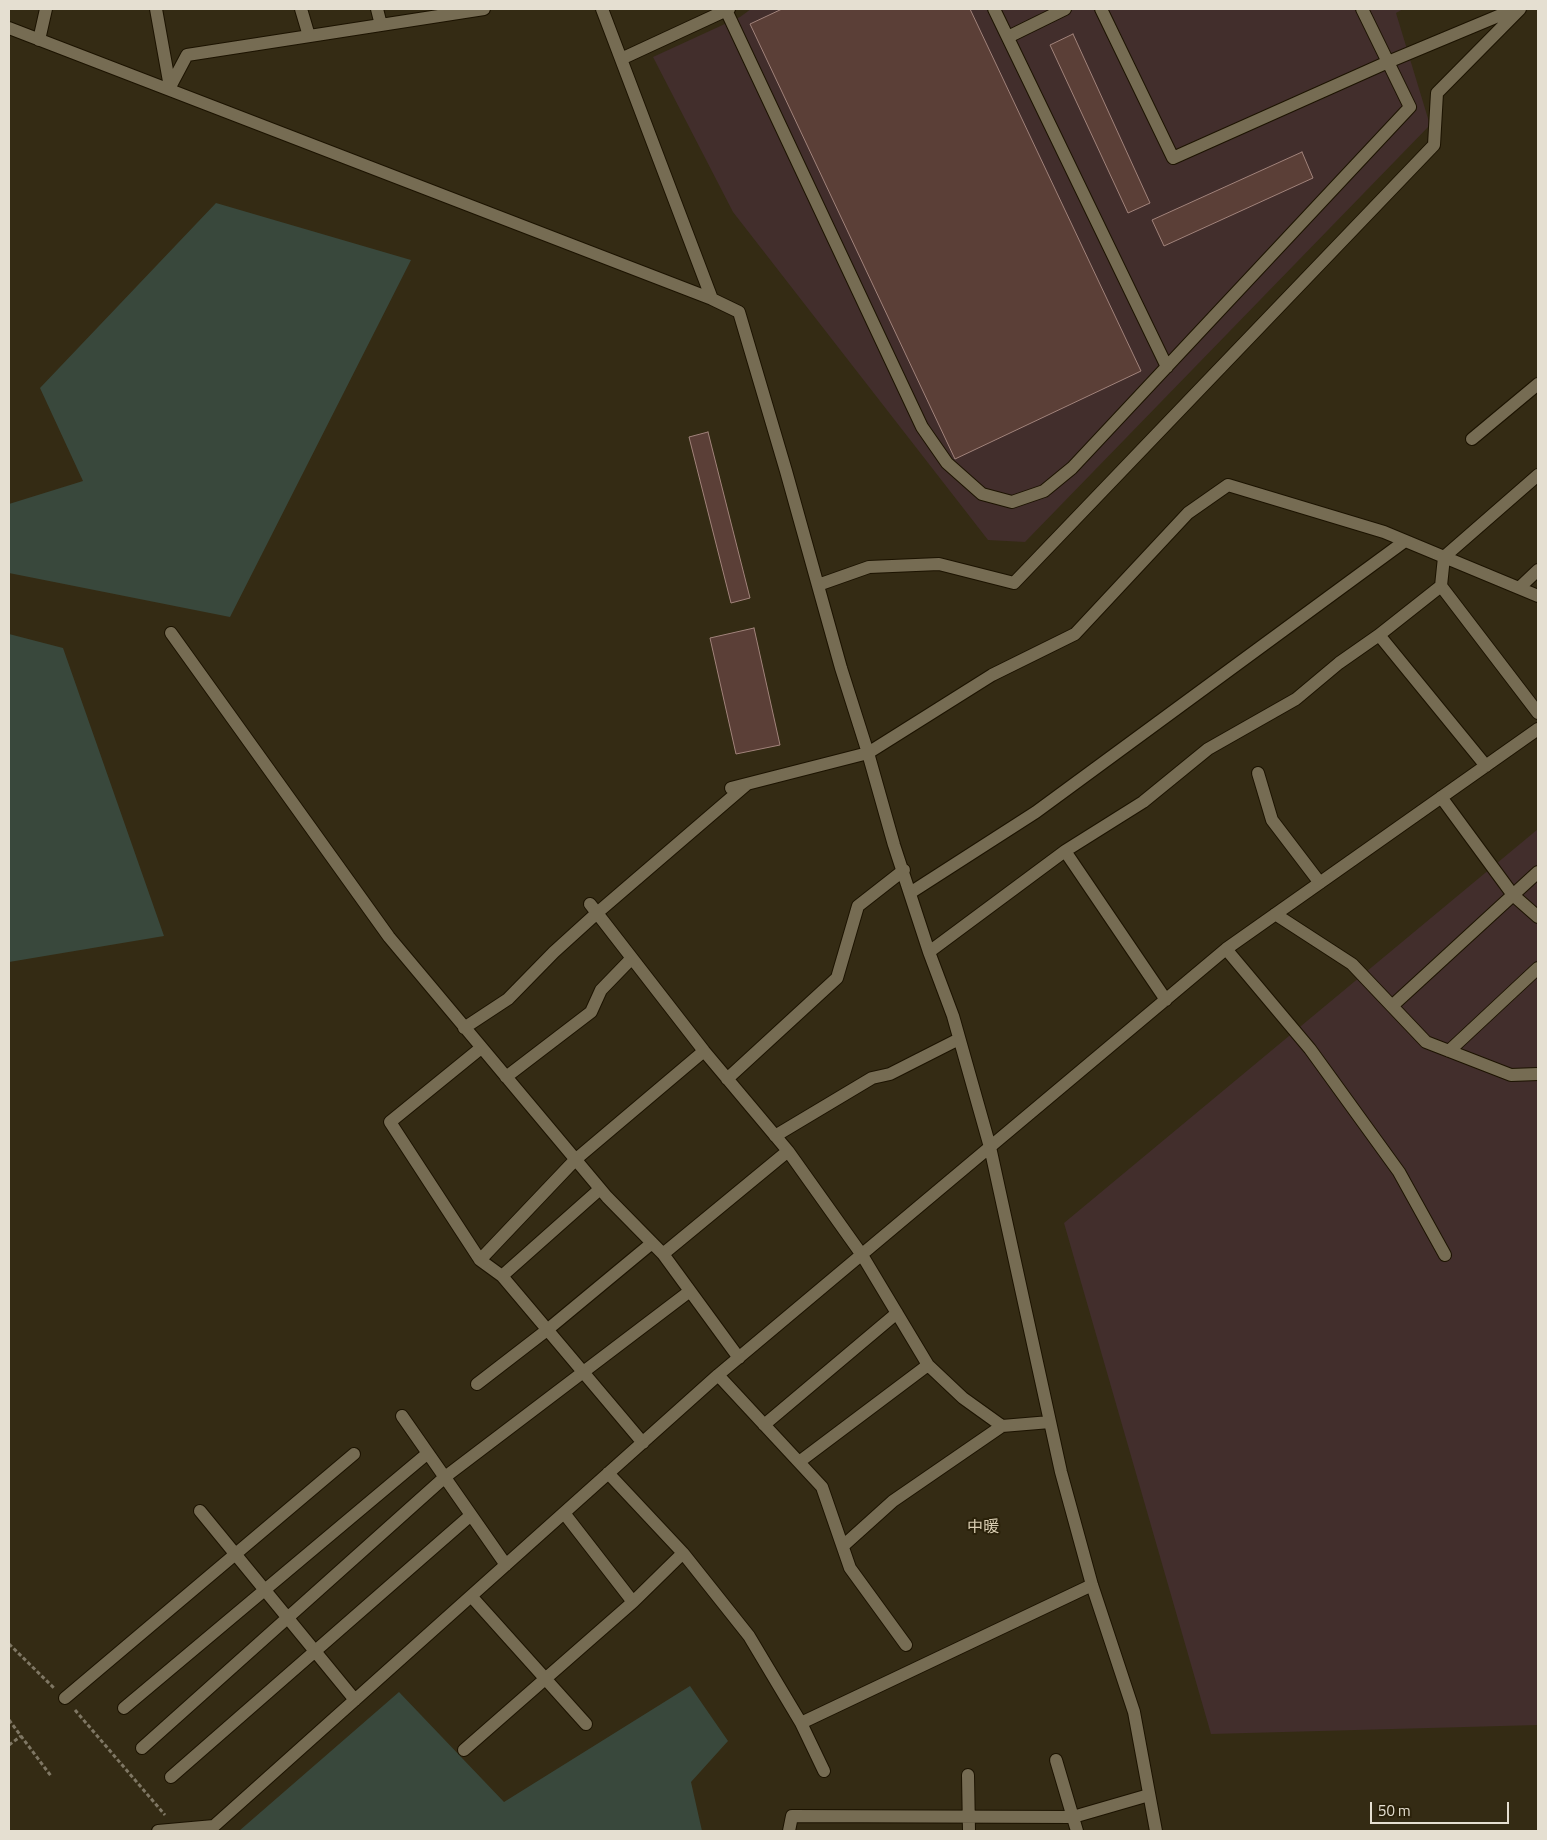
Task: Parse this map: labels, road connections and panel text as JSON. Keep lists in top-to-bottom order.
{
  "districts": ["中暖"],
  "scale_bar": "50 m"
}
